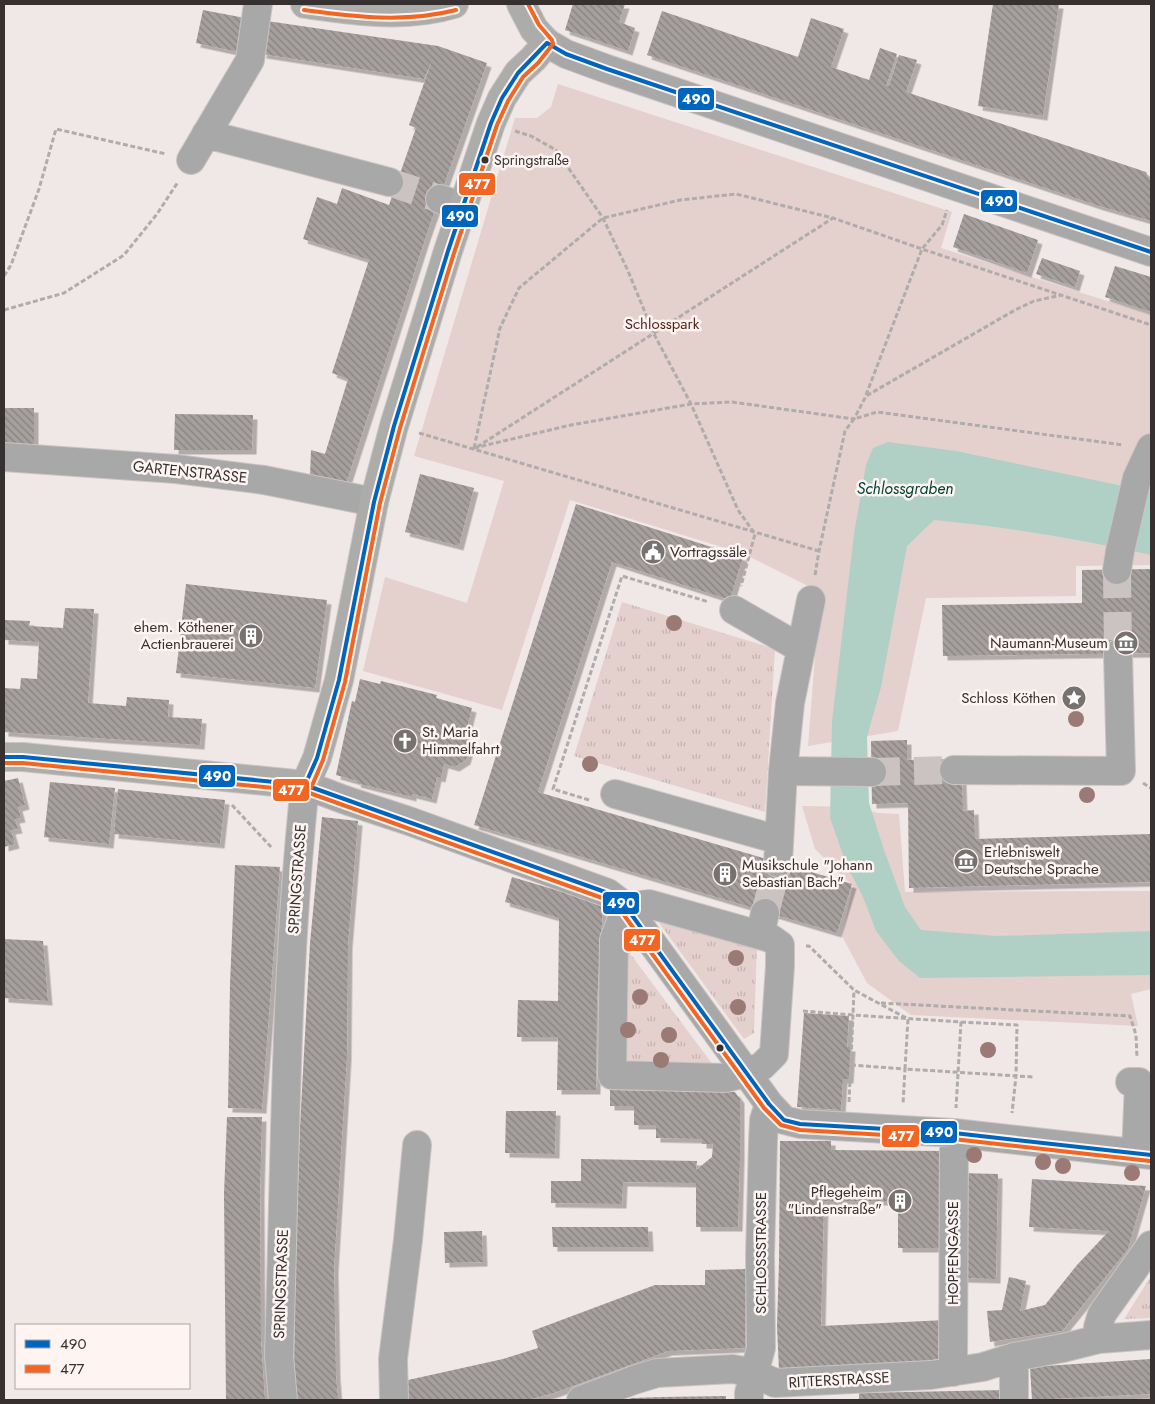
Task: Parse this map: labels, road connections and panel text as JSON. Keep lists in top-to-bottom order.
{
  "streets": {
    "main road": ["SPRINGSTRASSE"],
    "street": [
      "GARTENSTRASSE",
      "SCHLOSSSTRASSE",
      "HOPFENGASSE",
      "RITTERSTRASSE"
    ]
  },
  "crossings": [
    ["GARTENSTRASSE", "SPRINGSTRASSE"],
    ["SCHLOSSSTRASSE", "RITTERSTRASSE"],
    ["HOPFENGASSE", "RITTERSTRASSE"]
  ],
  "water": ["Schlossgraben"],
  "parks": ["Schlosspark"],
  "places": {
    "other": ["Springstraße"],
    "public building": ["Vortragssäle"],
    "building": ["ehem. Köthener Actienbrauerei", "Musikschule \"Johann Sebastian Bach\"", "Pflegeheim \"Lindenstraße\""],
    "museum": ["Naumann-Museum", "Erlebniswelt Deutsche Sprache"],
    "place": ["Schloss Köthen"],
    "church": ["St. Maria Himmelfahrt"]
  },
  "lines": ["transit line 477", "transit line 490"],
  "legend": ["490", "477"]
}
